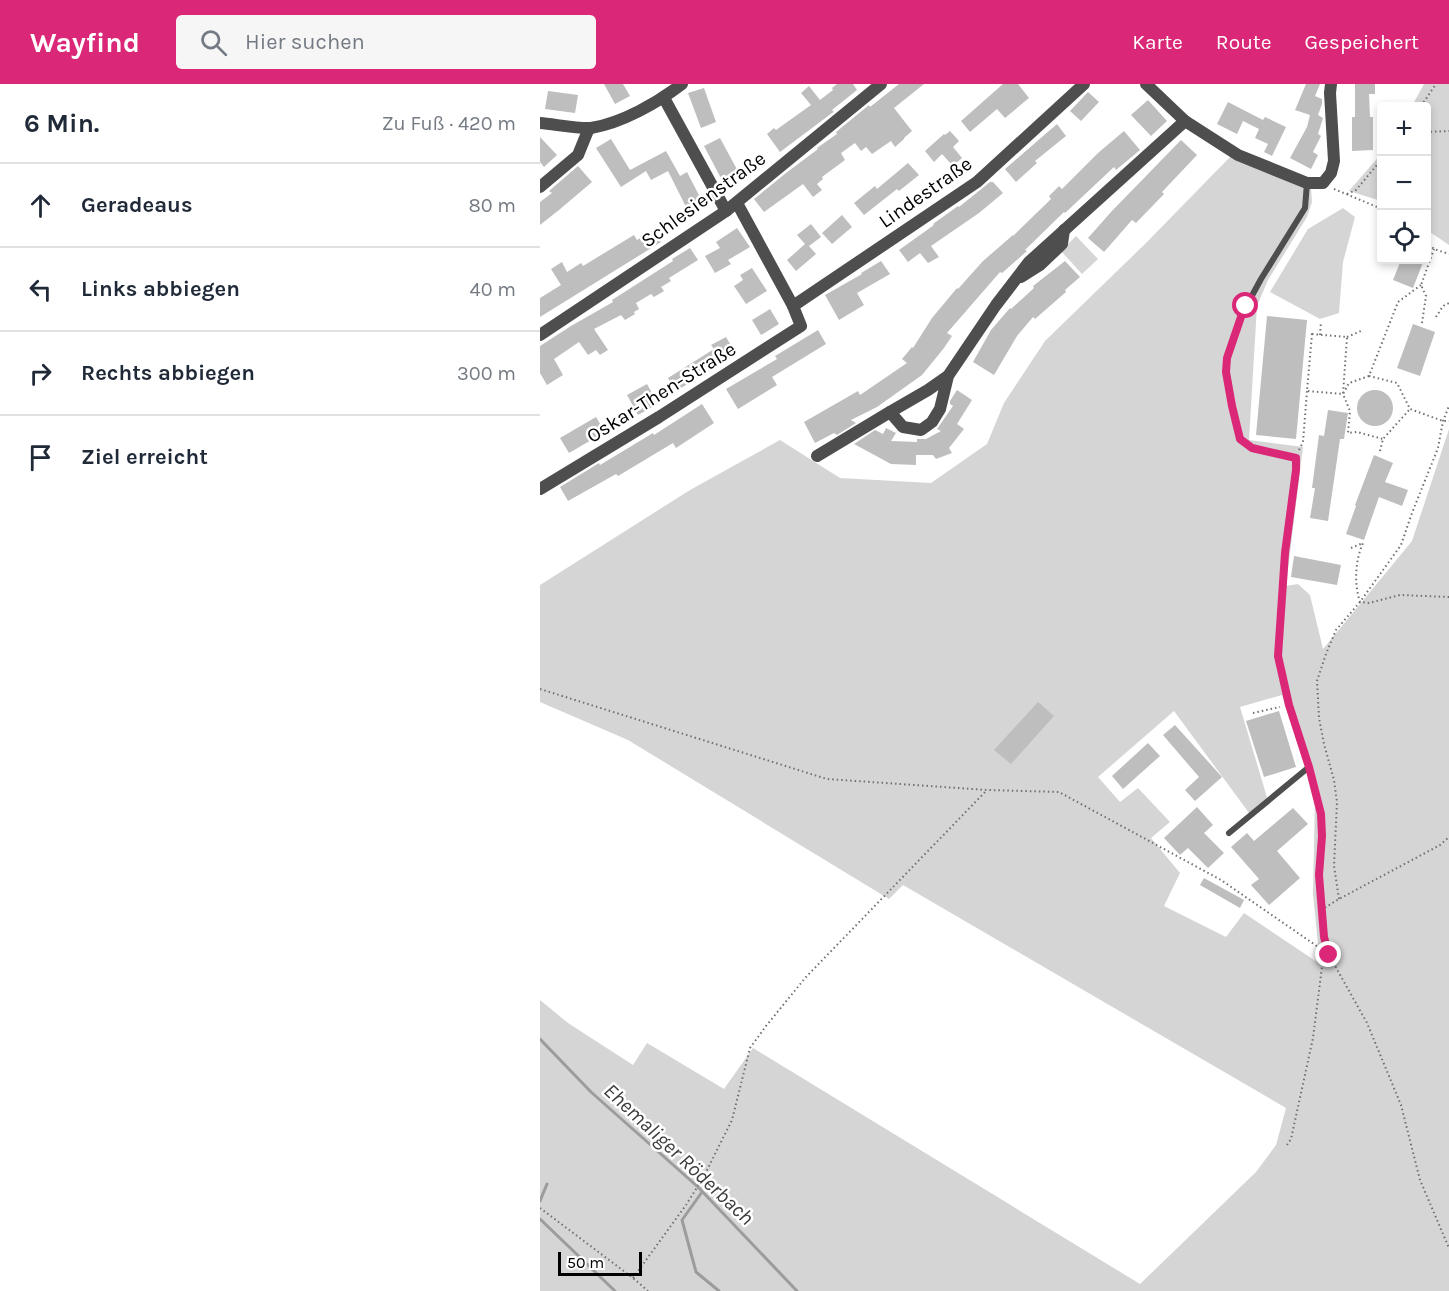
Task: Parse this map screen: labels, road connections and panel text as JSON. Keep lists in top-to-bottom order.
{
  "streets": {
    "street": ["Lindestraße", "Schlesienstraße", "Oskar-Then-Straße"]
  },
  "crossings": [
    ["Lindestraße", "Oskar-Then-Straße"]
  ],
  "water": ["Ehemaliger Röderbach"],
  "scale_bar": "50 m",
  "page": {
    "header": "Wayfind",
    "search": "Hier suchen",
    "nav": ["Karte", "Route", "Gespeichert"],
    "heading": ["6 Min.", "Zu Fuß · 420 m"],
    "map_buttons": ["+", "−"],
    "list": [
      ["Geradeaus", "80 m"],
      ["Links abbiegen", "40 m"],
      ["Rechts abbiegen", "300 m"],
      "Ziel erreicht"
    ],
    "scale": "50 m"
  }
}
